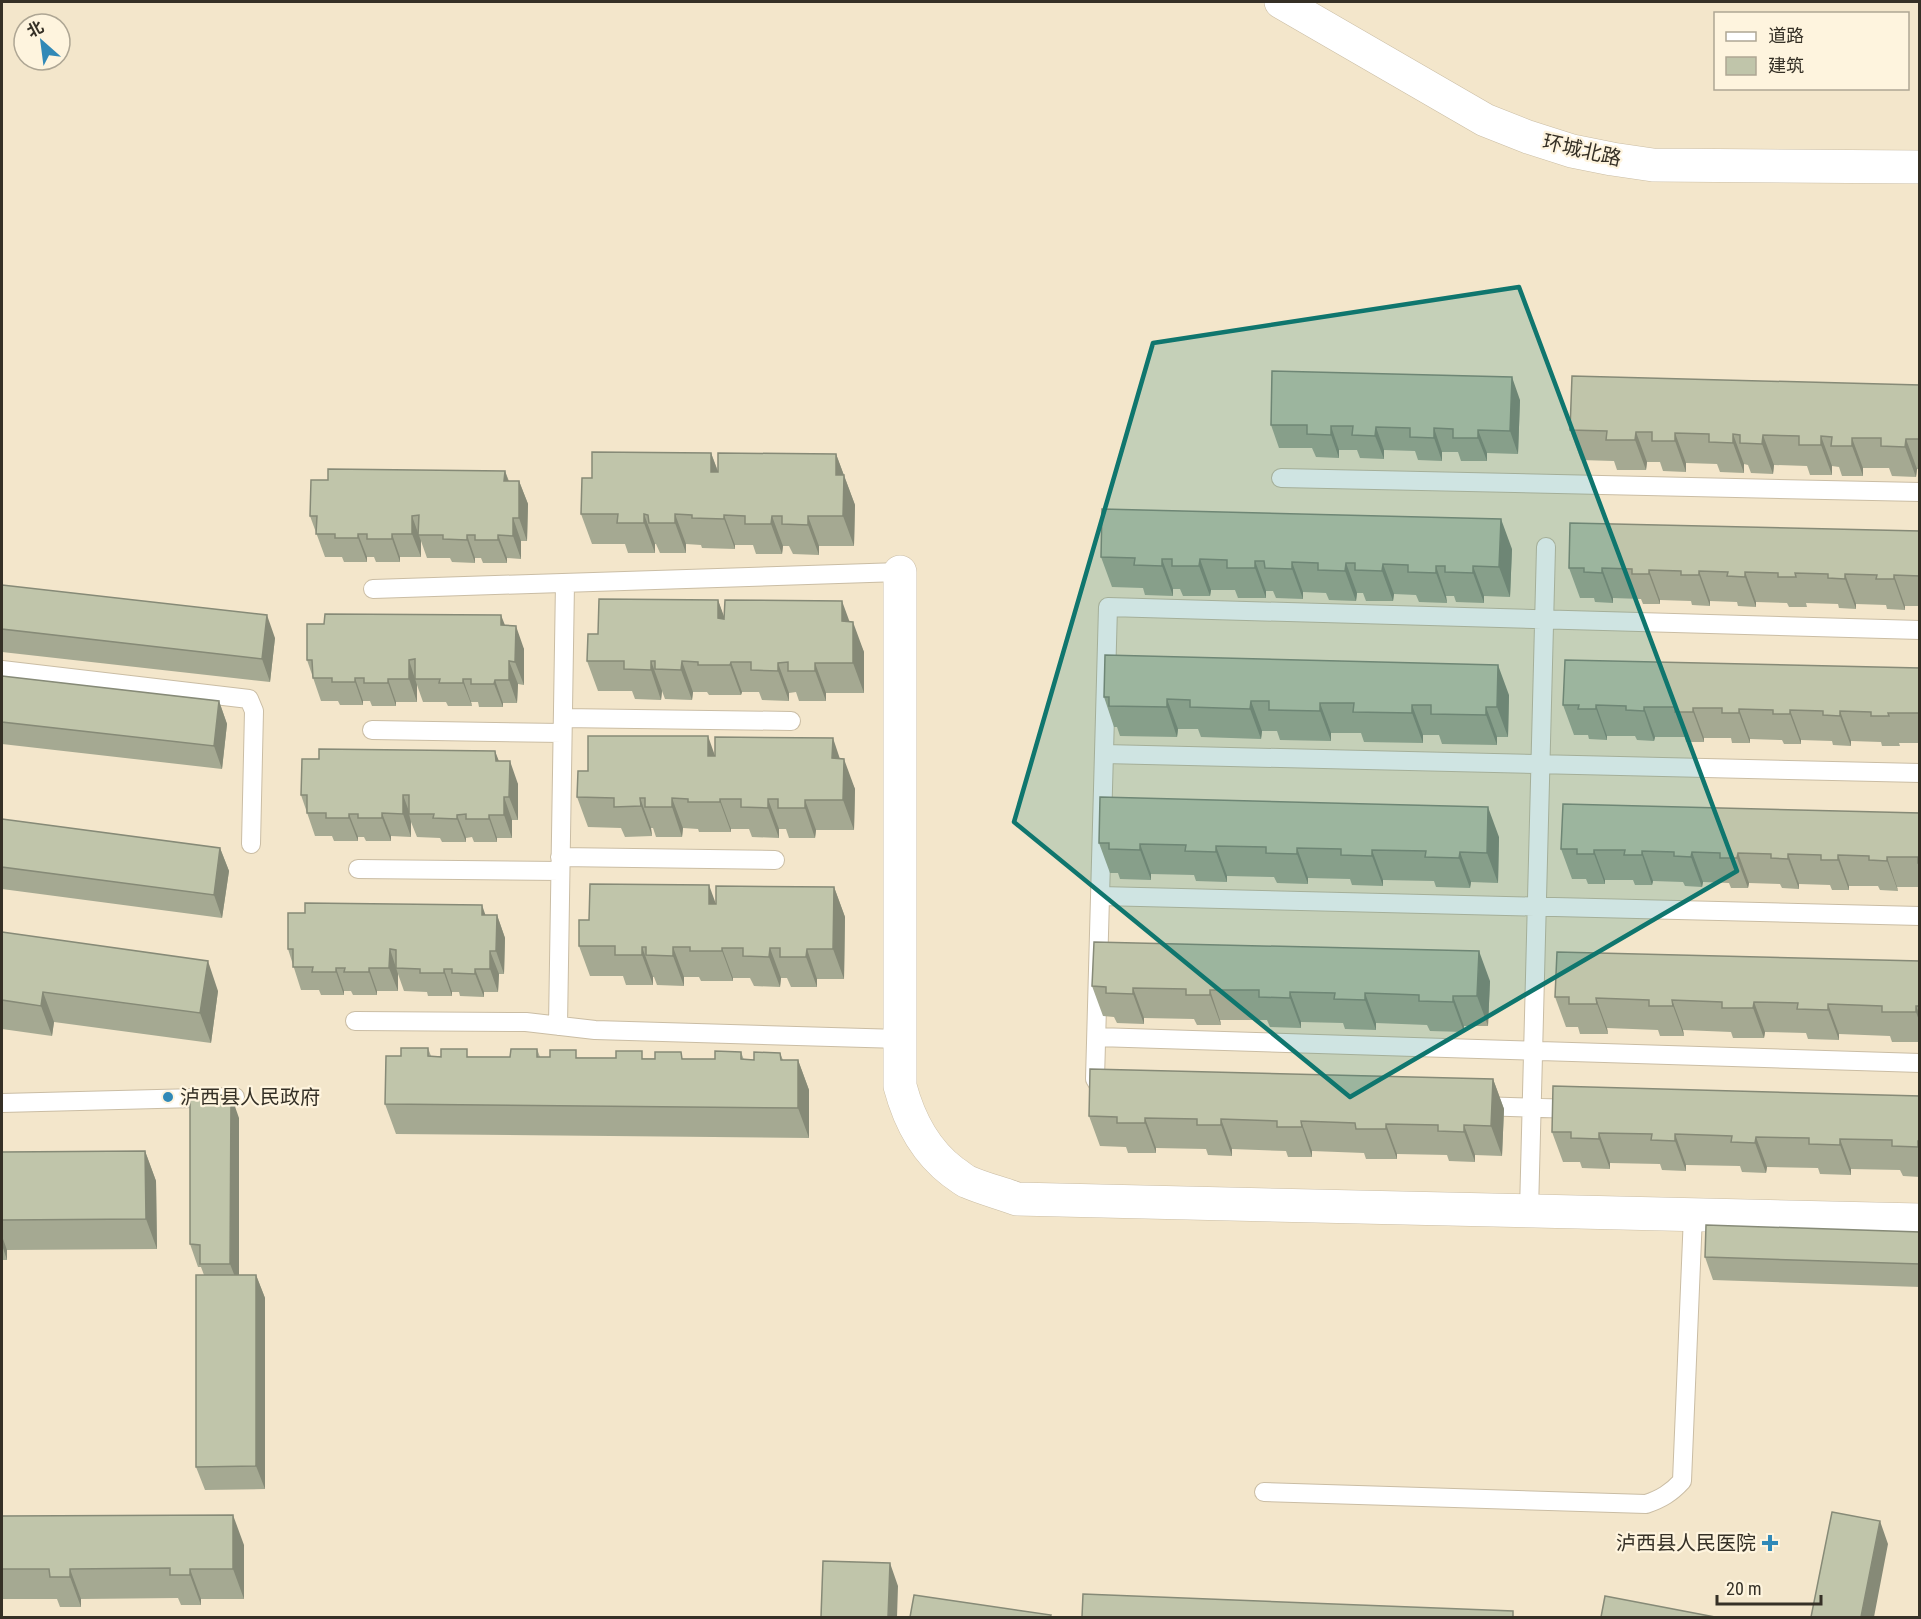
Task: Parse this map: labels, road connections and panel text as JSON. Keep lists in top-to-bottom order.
{
  "streets": {
    "street": ["环城北路"]
  },
  "places": {
    "other": ["泸西县人民政府"],
    "health": ["泸西县人民医院"]
  },
  "legend": ["道路", "建筑"],
  "scale_bar": "20 m",
  "north": "top left"
}
